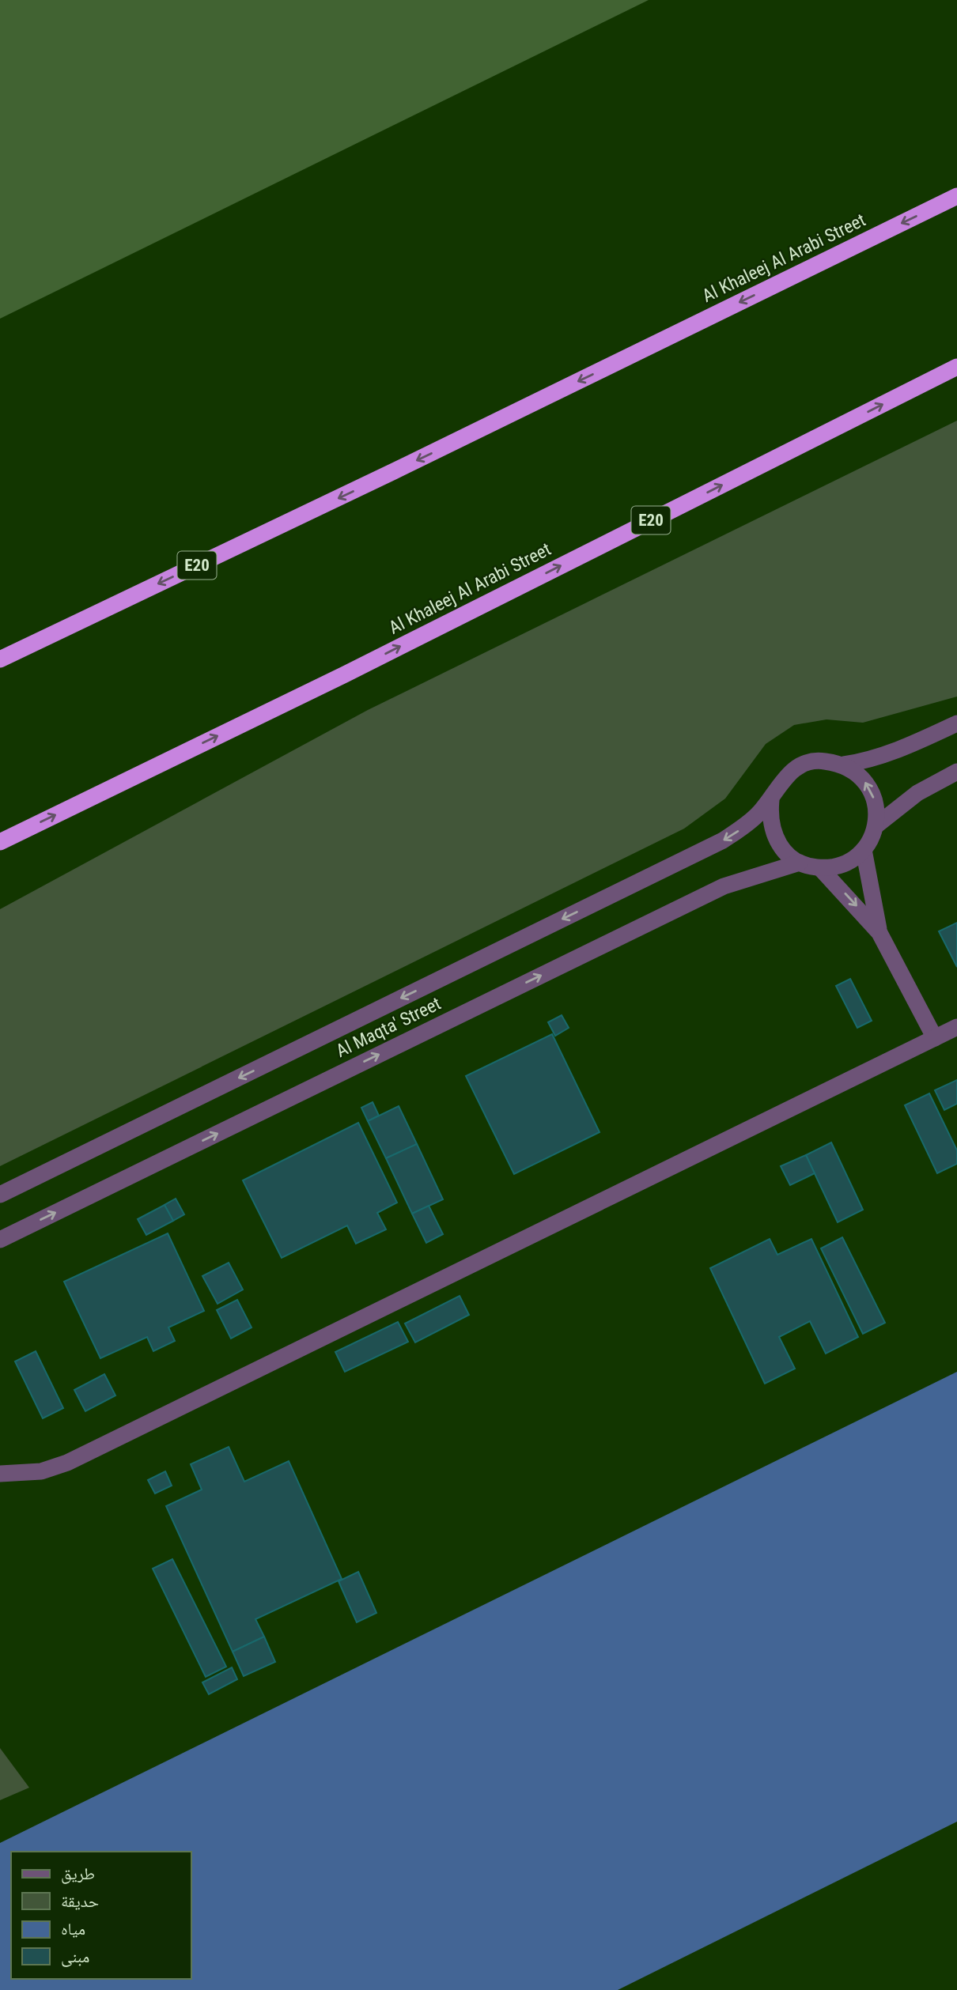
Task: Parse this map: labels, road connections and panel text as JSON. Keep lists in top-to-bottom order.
{
  "streets": {
    "highway": ["Al Khaleej Al Arabi Street", "E20"],
    "street": ["Al Maqta' Street"]
  },
  "legend": [
    "طريق",
    "حديقة",
    "مياه",
    "مبنى"
  ]
}
